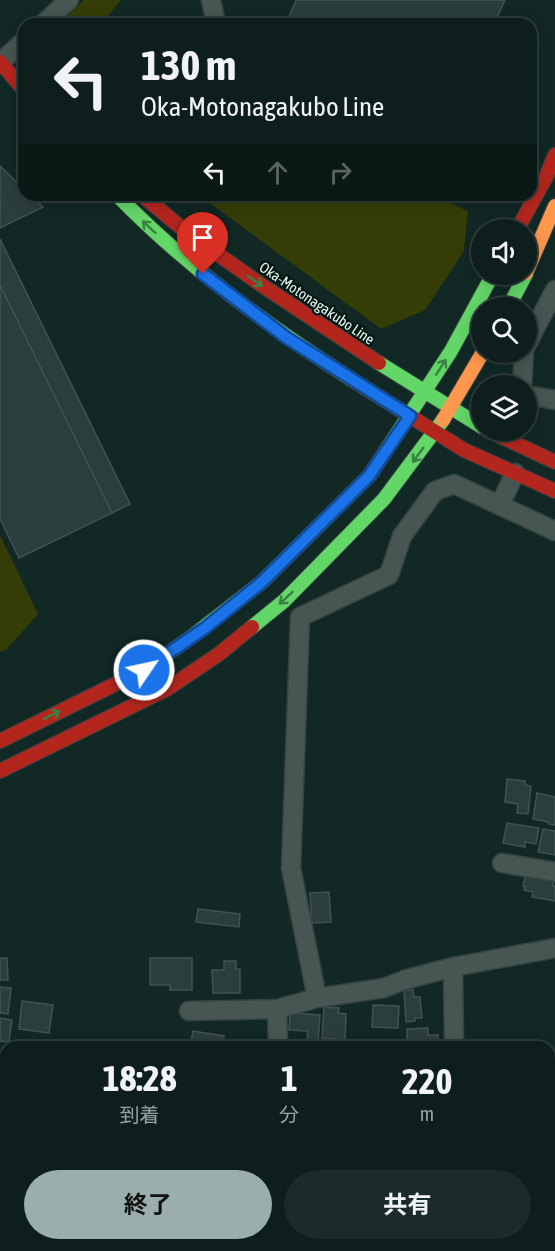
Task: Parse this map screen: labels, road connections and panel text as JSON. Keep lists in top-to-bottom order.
{
  "streets": {
    "main road": ["Oka-Motonagakubo Line"]
  },
  "page": {
    "turn": ["130 m", "Oka-Motonagakubo Line"],
    "eta": [
      "18:28",
      "到着",
      "1",
      "分",
      "220",
      "m"
    ],
    "buttons": ["終了", "共有"]
  }
}
